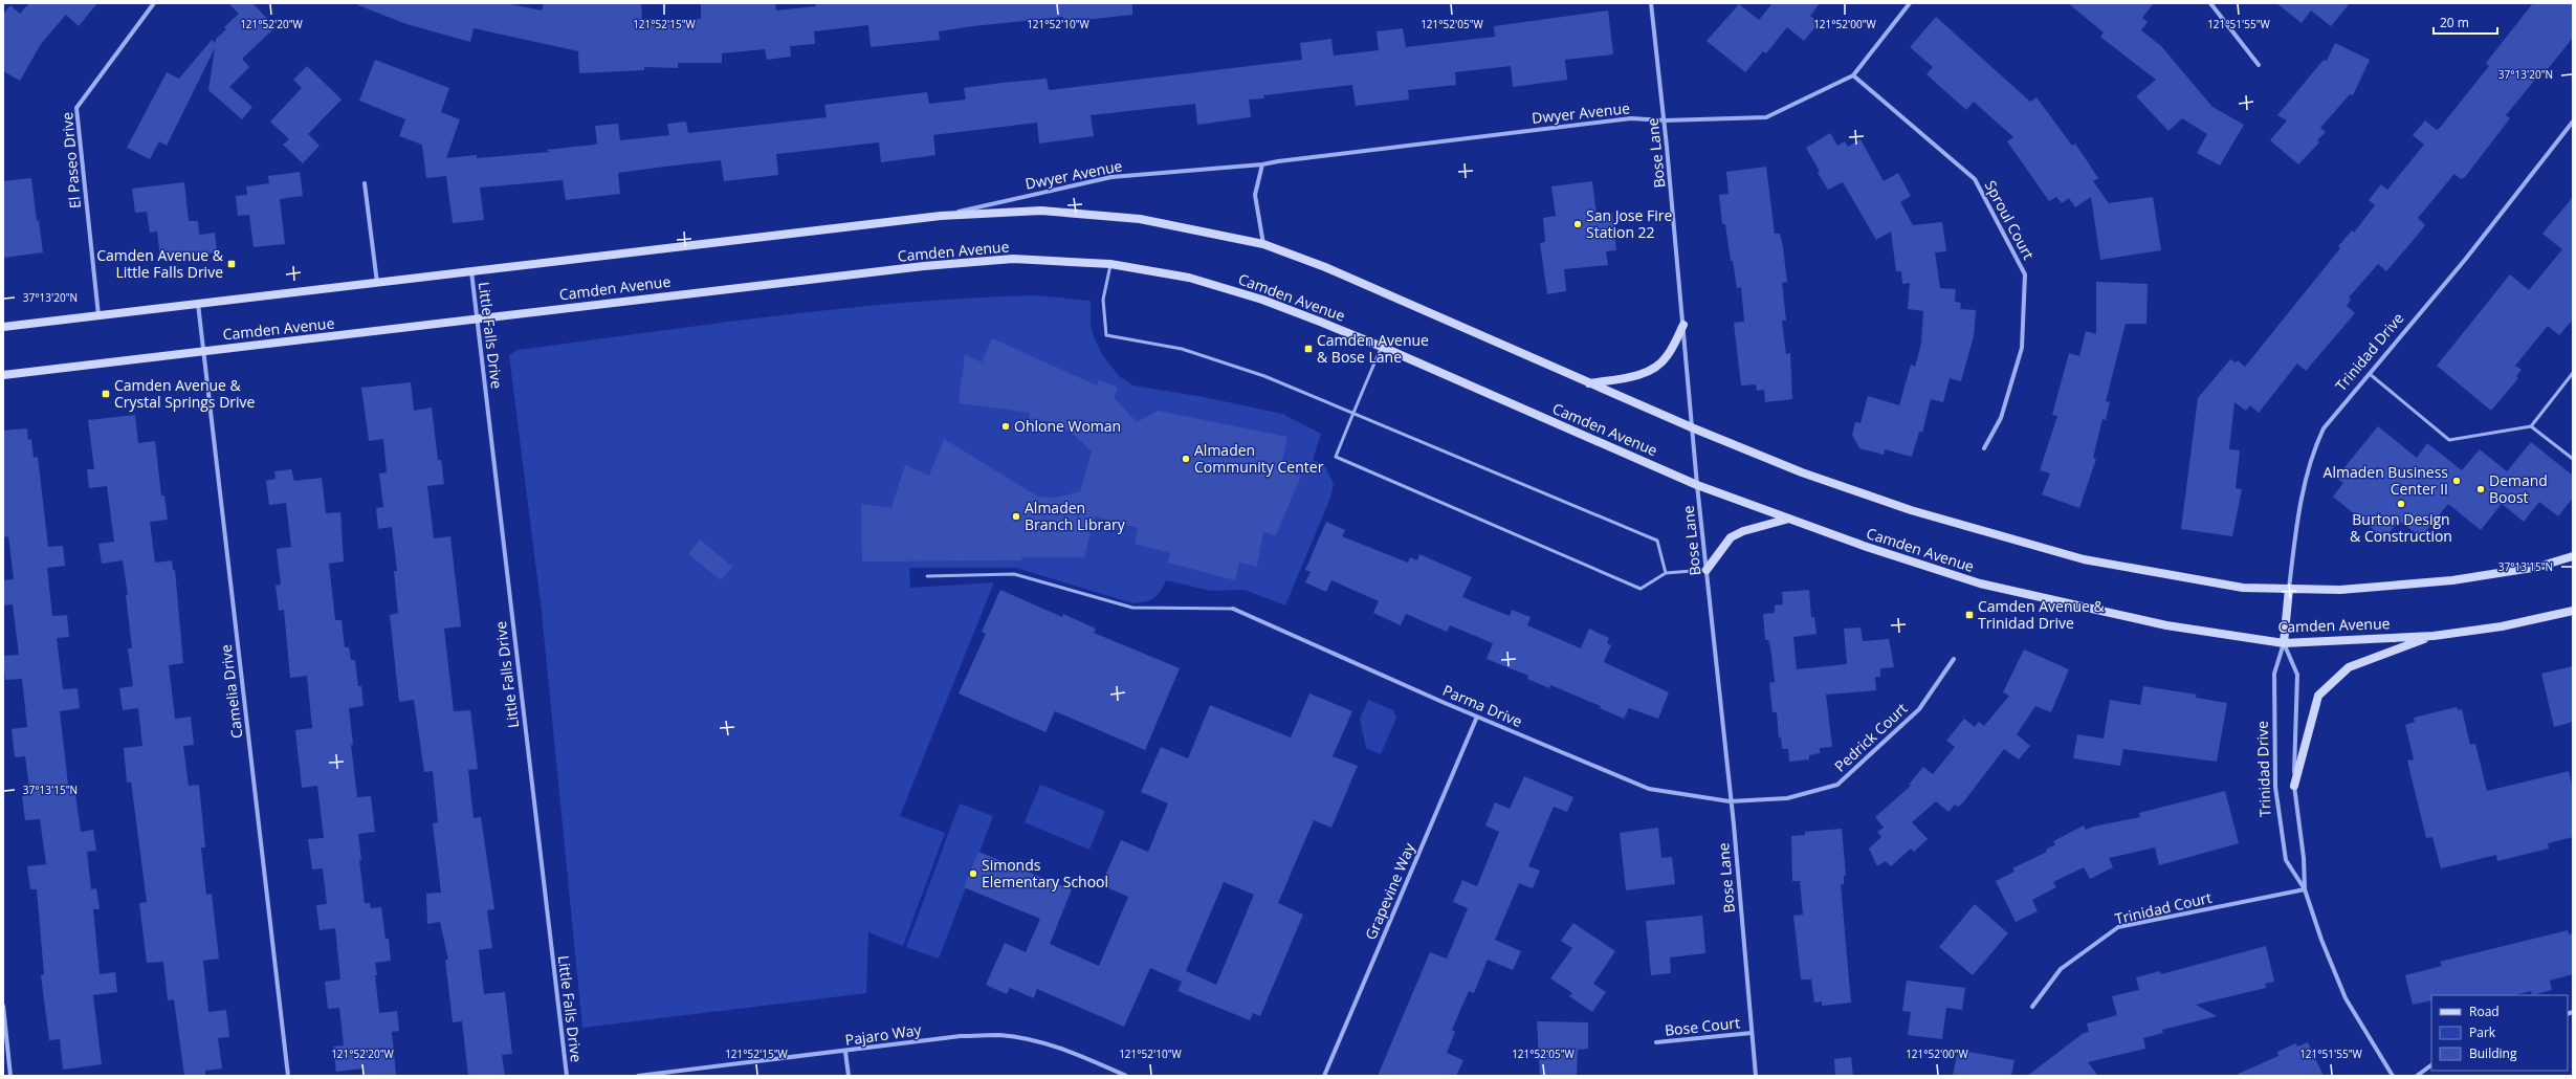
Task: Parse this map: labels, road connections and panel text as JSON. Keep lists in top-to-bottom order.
{
  "streets": {
    "main road": ["Camden Avenue", "Trinidad Drive"],
    "street": [
      "Dwyer Avenue",
      "Bose Lane",
      "El Paseo Drive",
      "Sproul Court",
      "Little Falls Drive",
      "Camelia Drive",
      "Parma Drive",
      "Pedrick Court",
      "Grapevine Way",
      "Trinidad Court",
      "Bose Court",
      "Pajaro Way"
    ]
  },
  "crossings": [
    ["Dwyer Avenue", "Bose Lane"],
    ["Dwyer Avenue", "Sproul Court"],
    ["Bose Lane", "Camden Avenue"],
    ["Bose Lane", "Parma Drive"],
    ["Bose Lane", "Pedrick Court"],
    ["Bose Lane", "Bose Court"],
    ["Camden Avenue", "Little Falls Drive"],
    ["Camden Avenue", "Trinidad Drive"],
    ["Camden Avenue", "Camelia Drive"],
    ["Trinidad Drive", "Trinidad Court"],
    ["Parma Drive", "Pedrick Court"],
    ["Parma Drive", "Grapevine Way"]
  ],
  "places": {
    "other": [
      "San Jose Fire Station 22",
      "Ohlone Woman",
      "Almaden Community Center",
      "Almaden Business Center II",
      "Demand Boost",
      "Burton Design & Construction",
      "Almaden Branch Library",
      "Simonds Elementary School"
    ],
    "transit": [
      "Camden Avenue & Little Falls Drive",
      "Camden Avenue & Bose Lane",
      "Camden Avenue & Crystal Springs Drive",
      "Camden Avenue & Trinidad Drive"
    ]
  },
  "legend": ["Road", "Park", "Building"],
  "scale_bar": "20 m",
  "coordinates": [
    "121°52'20\"W",
    "121°52'15\"W",
    "121°52'10\"W",
    "121°52'05\"W",
    "121°52'00\"W",
    "121°51'55\"W",
    "37°13'20\"N",
    "37°13'15\"N"
  ]
}
